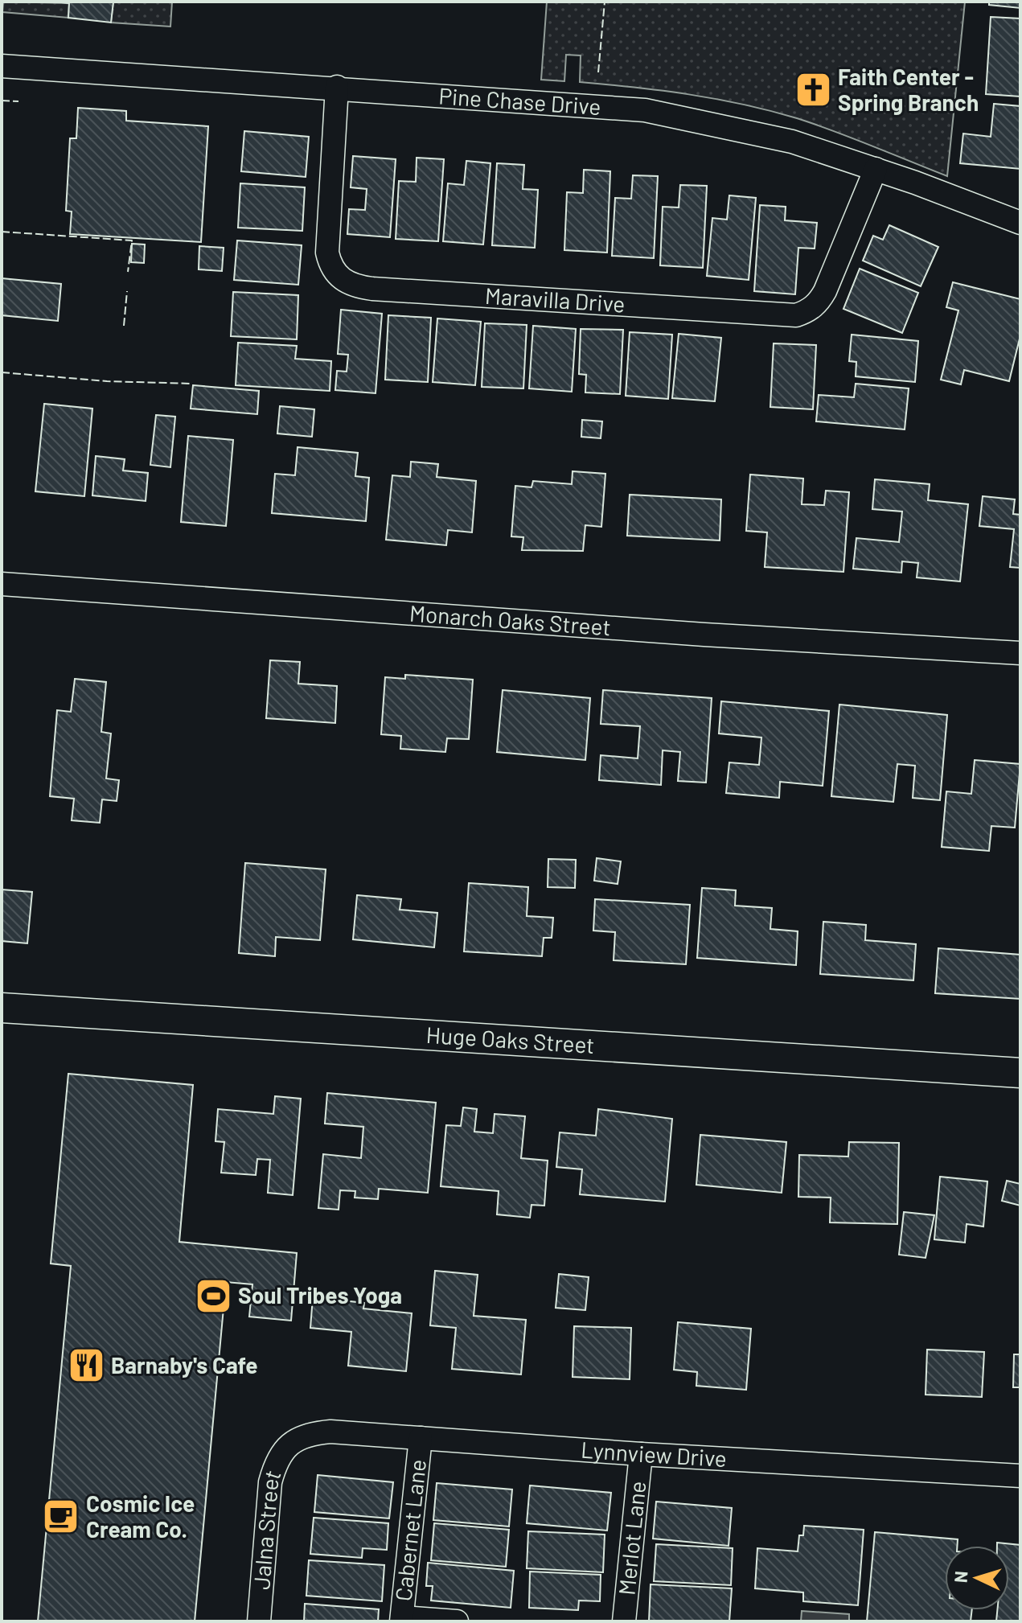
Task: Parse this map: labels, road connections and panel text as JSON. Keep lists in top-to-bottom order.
{
  "streets": {
    "street": [
      "Pine Chase Drive",
      "Maravilla Drive",
      "Monarch Oaks Street",
      "Huge Oaks Street",
      "Lynnview Drive",
      "Jalna Street",
      "Cabernet Lane",
      "Merlot Lane"
    ]
  },
  "crossings": [
    ["Pine Chase Drive", "Maravilla Drive"],
    ["Lynnview Drive", "Jalna Street"],
    ["Lynnview Drive", "Cabernet Lane"],
    ["Lynnview Drive", "Merlot Lane"]
  ],
  "places": {
    "church": ["Faith Center - Spring Branch"],
    "sports": ["Soul Tribes Yoga"],
    "restaurant": ["Barnaby's Cafe"],
    "cafe": ["Cosmic Ice Cream Co."]
  },
  "north": "left"
}
